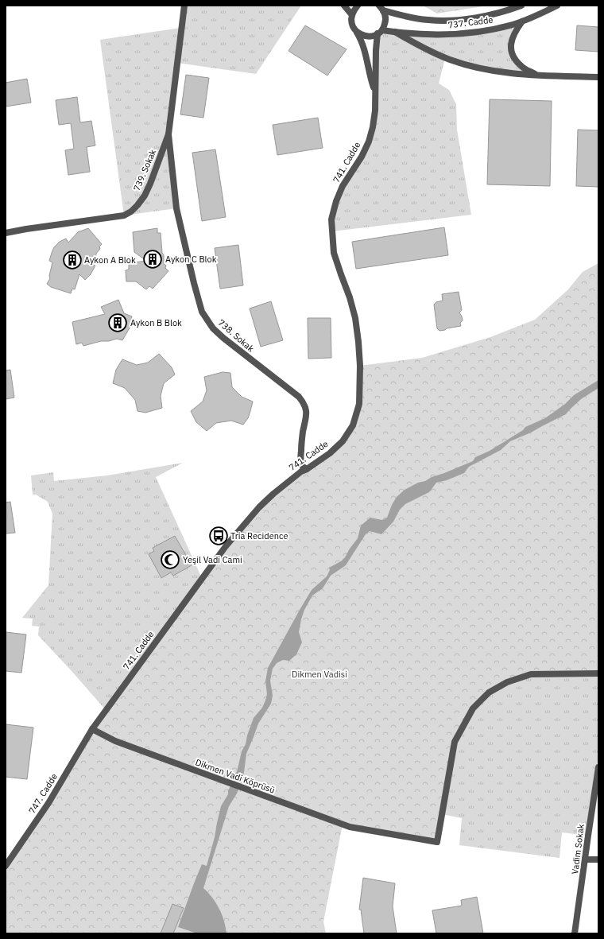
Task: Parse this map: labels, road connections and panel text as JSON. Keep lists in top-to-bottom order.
{
  "streets": {
    "street": [
      "737. Cadde",
      "741. Cadde",
      "739. Sokak",
      "738. Sokak",
      "Dikmen Vadi Köprüsü",
      "747. Cadde",
      "Vadim Sokak"
    ]
  },
  "crossings": [
    ["737. Cadde", "741. Cadde"],
    ["741. Cadde", "738. Sokak"],
    ["741. Cadde", "Dikmen Vadi Köprüsü"],
    ["741. Cadde", "747. Cadde"],
    ["739. Sokak", "738. Sokak"],
    ["Dikmen Vadi Köprüsü", "747. Cadde"]
  ],
  "parks": ["Dikmen Vadisi"],
  "places": {
    "building": ["Aykon C Blok", "Aykon A Blok", "Aykon B Blok"],
    "bus stop": ["Tria Recidence"],
    "mosque": ["Yeşil Vadi Cami"]
  }
}
